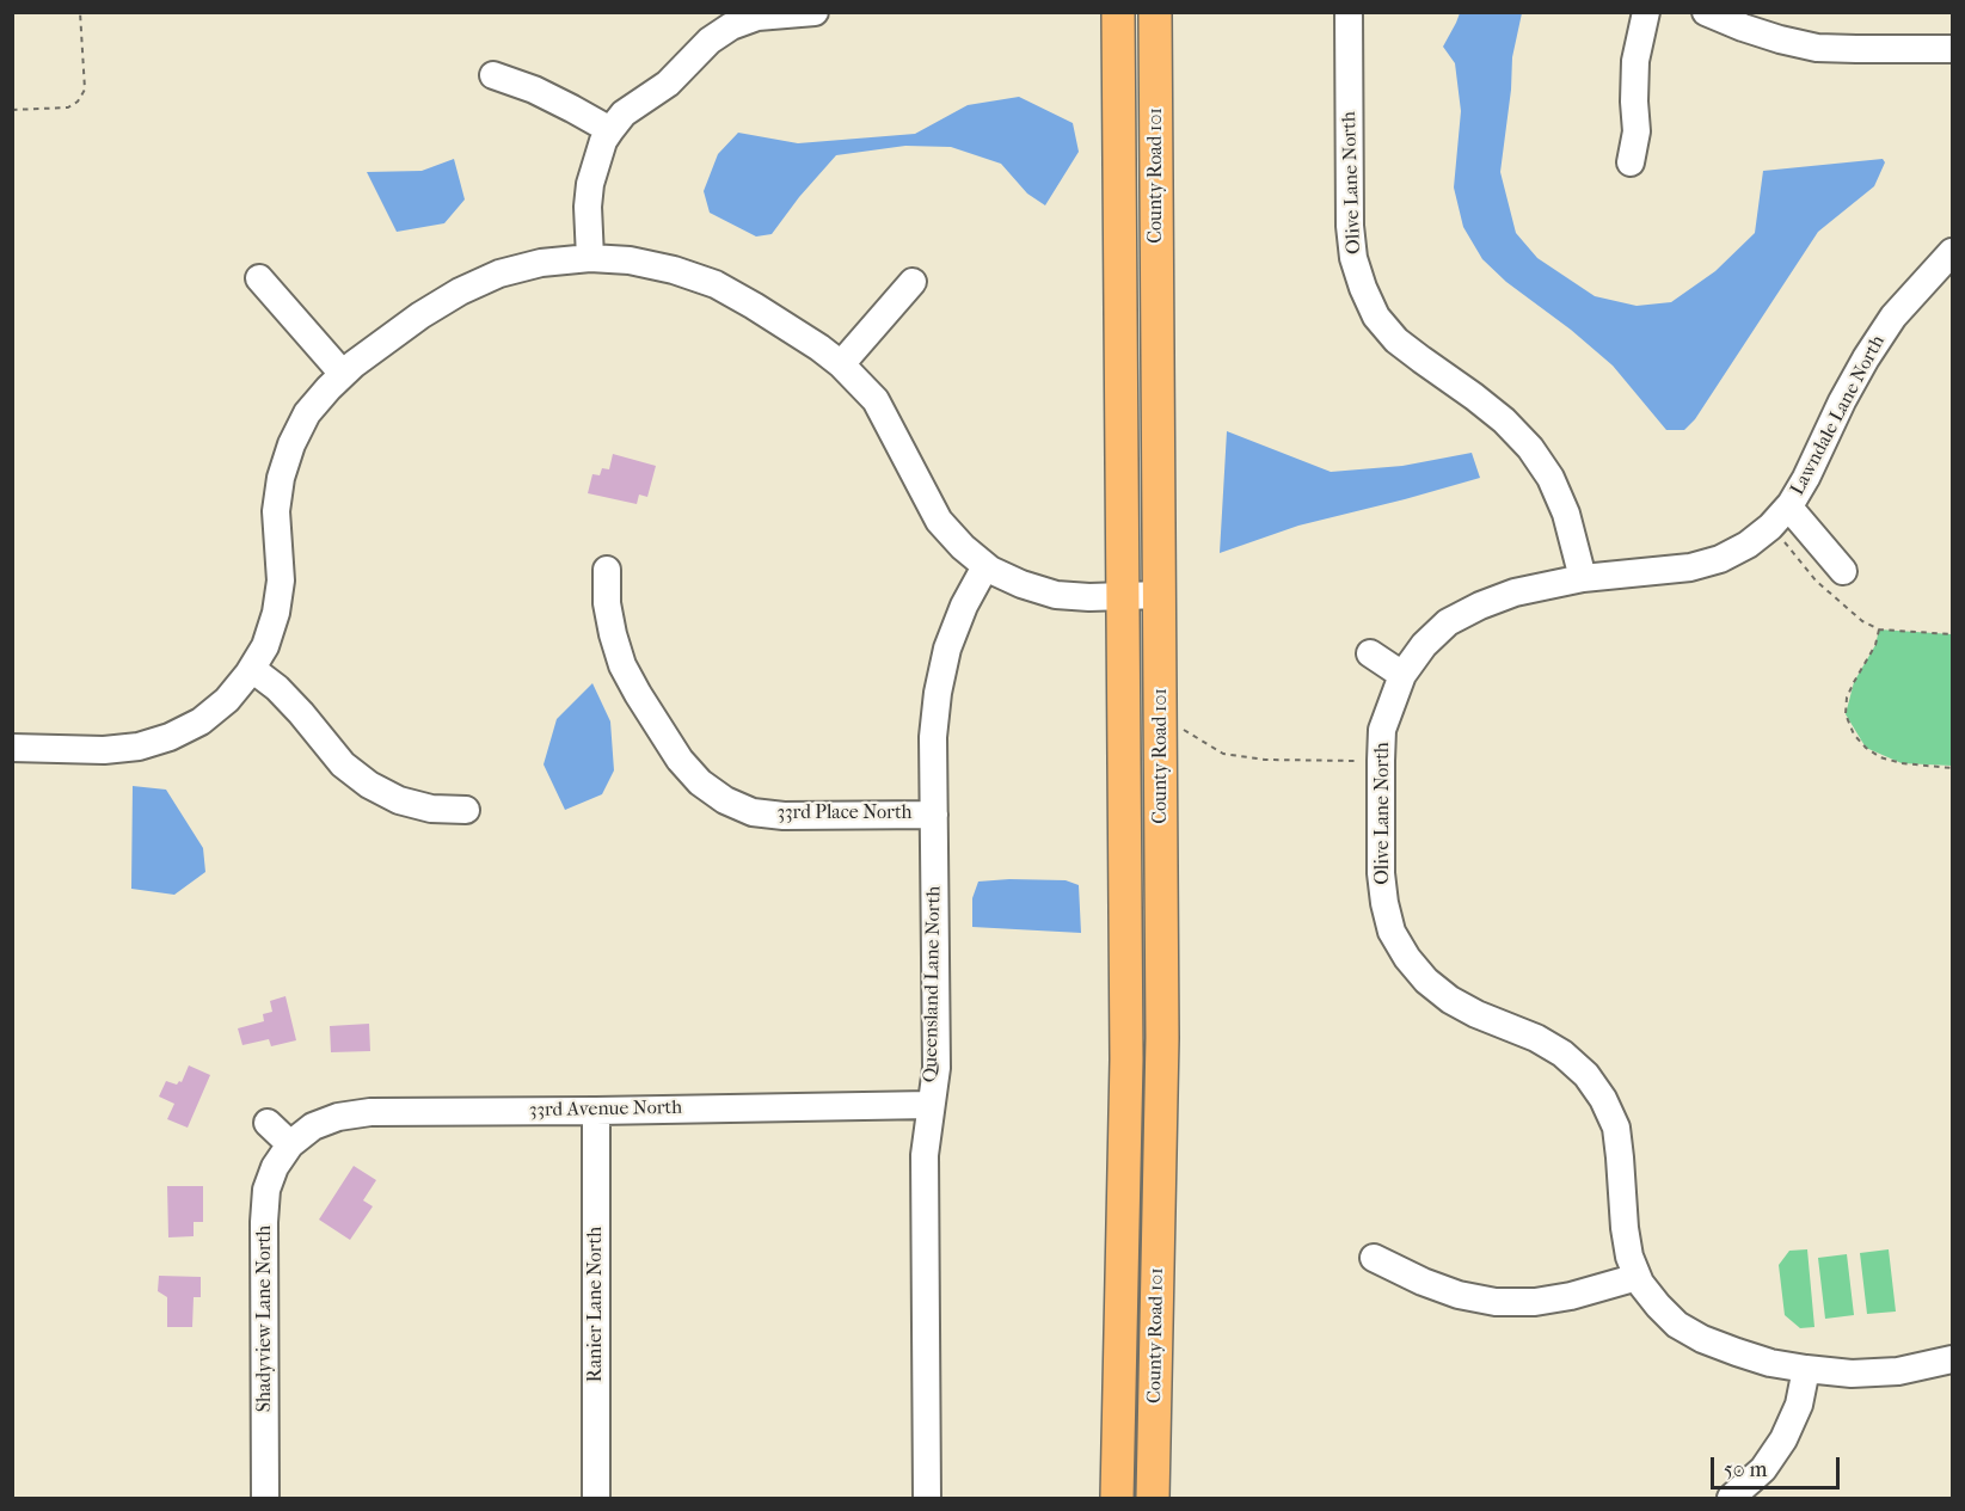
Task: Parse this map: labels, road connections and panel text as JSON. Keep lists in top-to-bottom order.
{
  "streets": {
    "main road": ["County Road 101"],
    "street": [
      "Olive Lane North",
      "Lawndale Lane North",
      "33rd Place North",
      "Queensland Lane North",
      "33rd Avenue North",
      "Ranier Lane North",
      "Shadyview Lane North"
    ]
  },
  "crossings": [
    ["Olive Lane North", "Lawndale Lane North"],
    ["33rd Place North", "Queensland Lane North"],
    ["Queensland Lane North", "33rd Avenue North"],
    ["33rd Avenue North", "Ranier Lane North"],
    ["33rd Avenue North", "Shadyview Lane North"]
  ],
  "scale_bar": "50 m"
}
